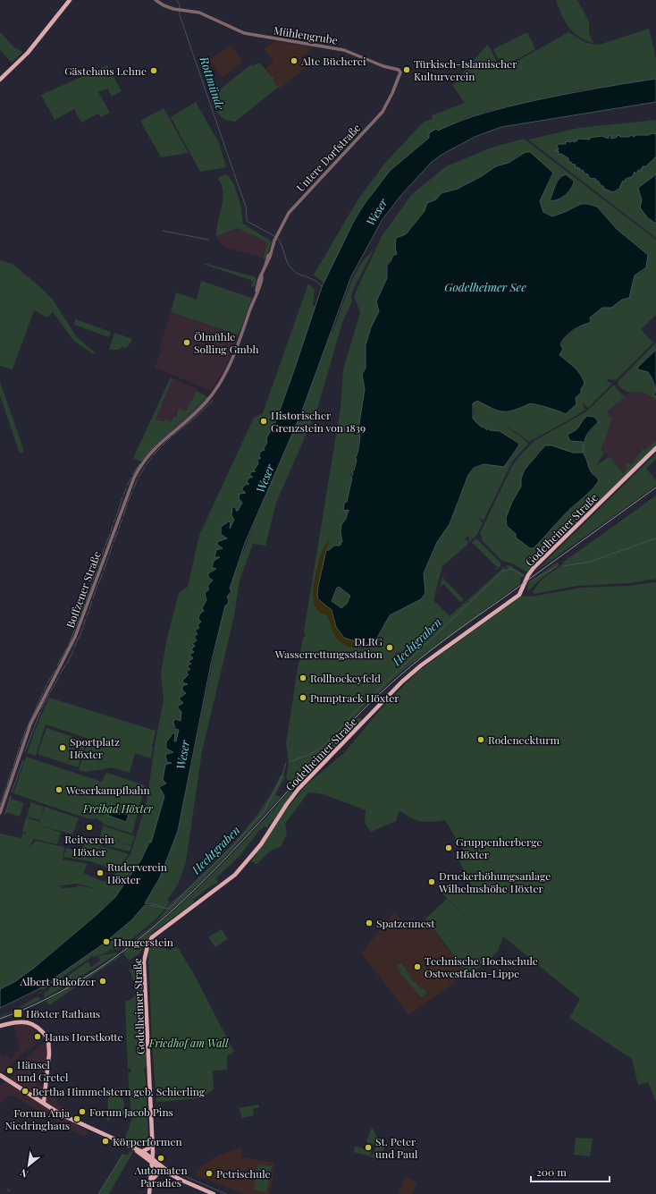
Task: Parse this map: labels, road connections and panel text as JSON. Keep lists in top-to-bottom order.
{
  "streets": {
    "main road": ["Godelheimer Straße"],
    "street": ["Mühlengrube", "Untere Dorfstraße", "Boffzener Straße"]
  },
  "crossings": [
    ["Mühlengrube", "Untere Dorfstraße"],
    ["Untere Dorfstraße", "Boffzener Straße"]
  ],
  "water": [
    "Rottmünde",
    "Weser",
    "Godelheimer See",
    "Hechtgraben"
  ],
  "parks": ["Freibad Höxter", "Friedhof am Wall"],
  "places": {
    "other": [
      "Alte Bücherei",
      "Türkisch-Islamischer Kulturverein",
      "Gästehaus Lehne",
      "Ölmühle Solling Gmbh",
      "Historischer Grenzstein von 1839",
      "DLRG Wasserrettungsstation",
      "Rollhockeyfeld",
      "Pumptrack Höxter",
      "Rodeneckturm",
      "Sportplatz Höxter",
      "Weserkampfbahn",
      "Reitverein Höxter",
      "Gruppenherberge Höxter",
      "Ruderverein Höxter",
      "Druckerhöhungsanlage Wilhelmshöhe Höxter",
      "Spatzennest",
      "Hungerstein",
      "Technische Hochschule Ostwestfalen-Lippe",
      "Albert Bukofzer",
      "Haus Horstkotte",
      "Hänsel und Gretel",
      "Bertha Himmelstern geb. Schierling",
      "Forum Jacob Pins",
      "Forum Anja Niedringhaus",
      "Körperformen",
      "St. Peter und Paul",
      "Automaten Paradies",
      "Petrischule"
    ],
    "transit": ["Höxter Rathaus"]
  },
  "scale_bar": "200 m",
  "north": "bottom left"
}
